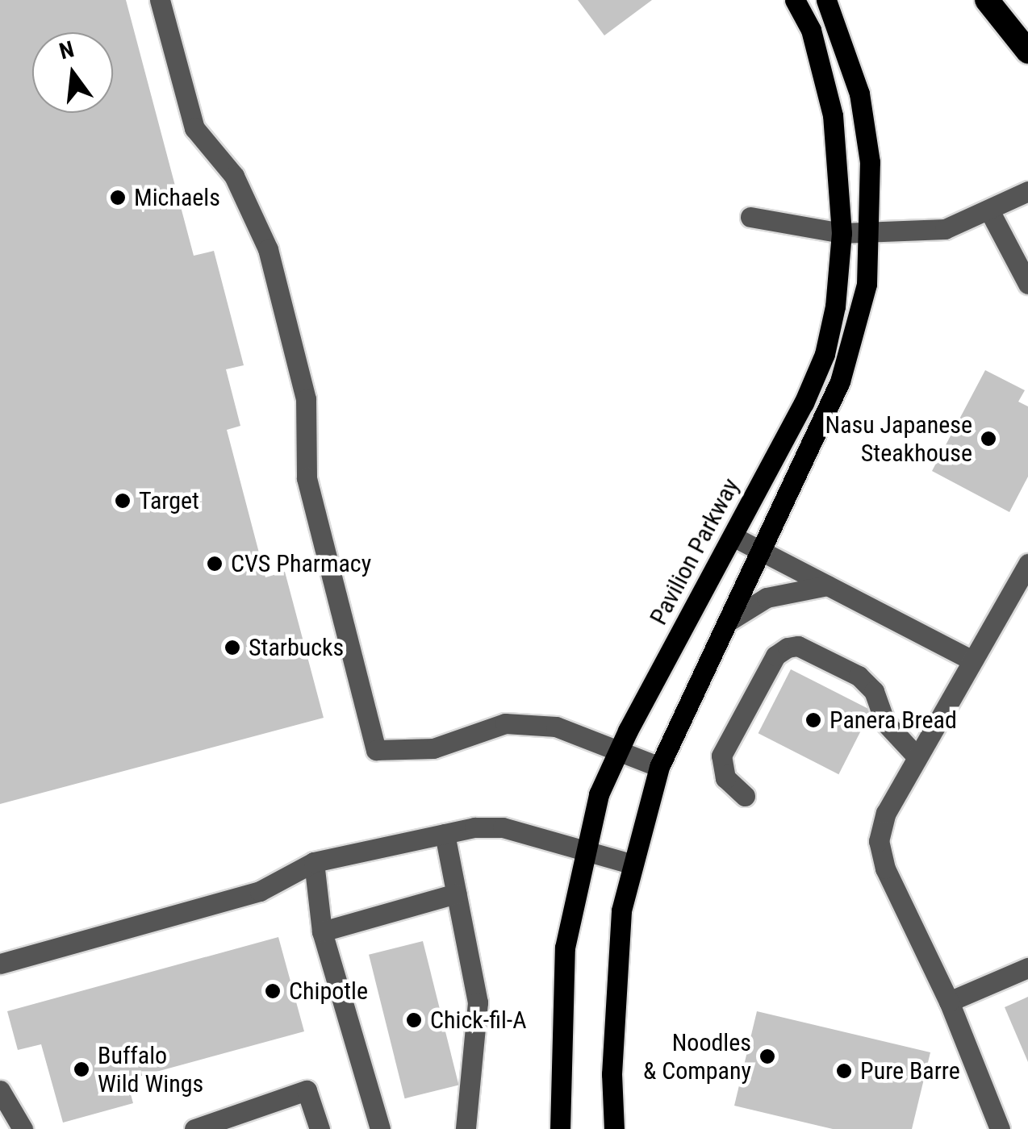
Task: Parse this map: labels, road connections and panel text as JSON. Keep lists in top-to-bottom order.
{
  "streets": {
    "main road": ["Pavilion Parkway"]
  },
  "places": [
    "Michaels",
    "Nasu Japanese Steakhouse",
    "Target",
    "CVS Pharmacy",
    "Starbucks",
    "Panera Bread",
    "Chipotle",
    "Chick-fil-A",
    "Noodles & Company",
    "Buffalo Wild Wings",
    "Pure Barre"
  ],
  "north": "top"
}
